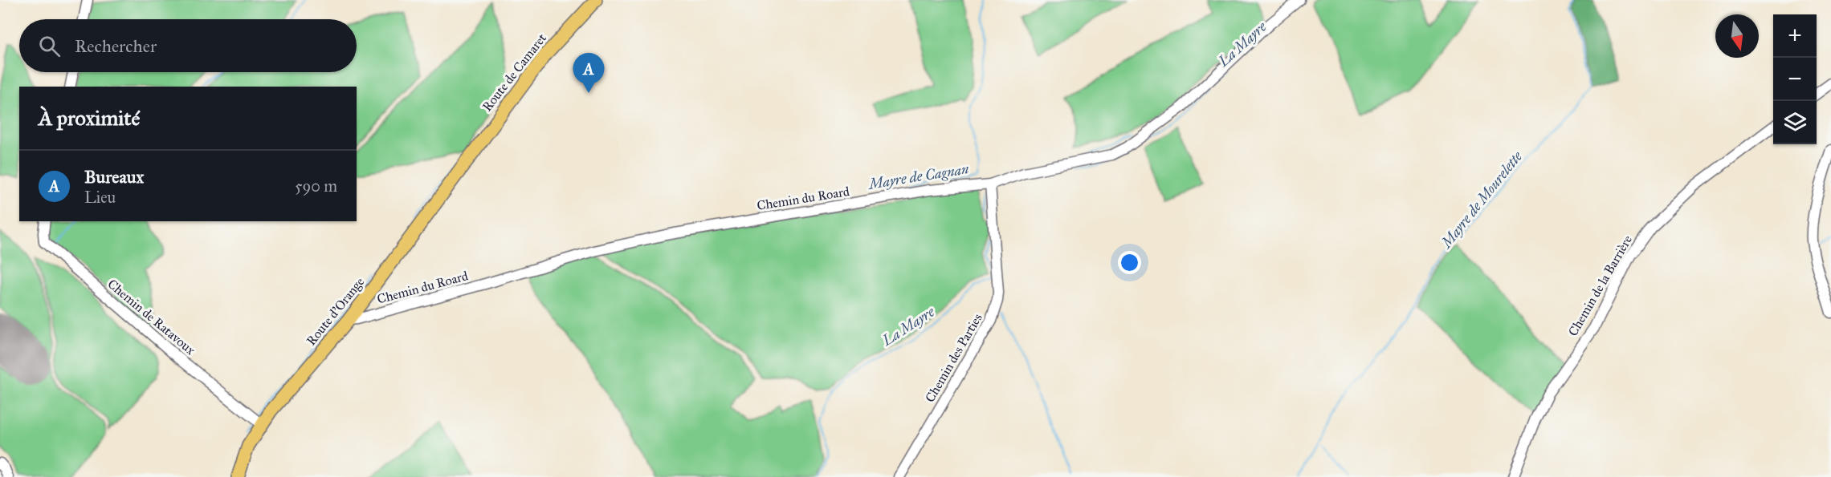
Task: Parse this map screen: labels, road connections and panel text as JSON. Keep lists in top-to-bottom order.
{
  "streets": {
    "main road": ["Route de Camaret", "Route d'Orange"],
    "street": [
      "Chemin du Roard",
      "Chemin de la Barrière",
      "Chemin de Ratavoux",
      "Chemin des Parties"
    ]
  },
  "crossings": [
    ["Route de Camaret", "Route d'Orange"],
    ["Chemin du Roard", "Route d'Orange"],
    ["Chemin du Roard", "Chemin des Parties"],
    ["Route d'Orange", "Chemin de Ratavoux"]
  ],
  "water": ["La Mayre", "Mayre de Cagnan", "Mayre de Mourelette"],
  "north": "bottom",
  "page": {
    "map_buttons": ["+", "−"],
    "search": "Rechercher",
    "pins": "A",
    "heading": "À proximité",
    "list": [
      {
        "mark": "A",
        "name": "Bureaux",
        "note": "Lieu",
        "value": "590 m"
      }
    ]
  }
}
